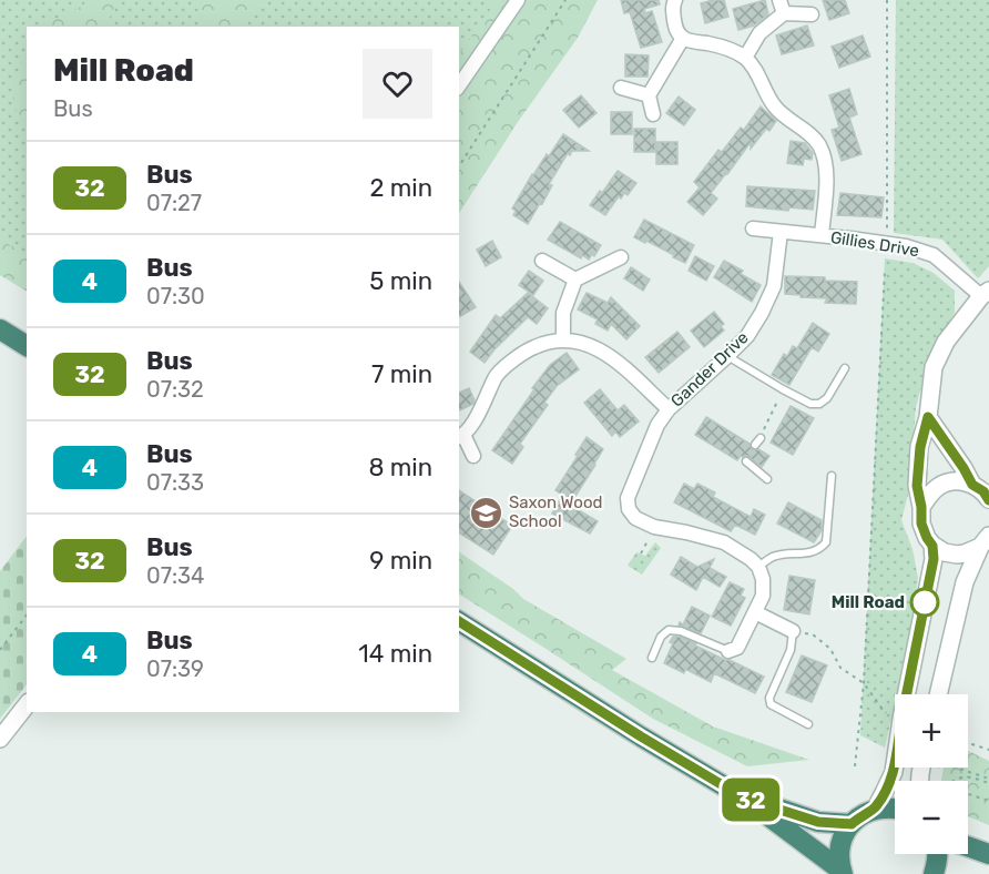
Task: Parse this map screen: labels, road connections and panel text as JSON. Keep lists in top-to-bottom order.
{
  "streets": {
    "street": ["Gillies Drive", "Gander Drive"]
  },
  "crossings": [
    ["Gillies Drive", "Gander Drive"]
  ],
  "places": {
    "school or university": ["Saxon Wood School"],
    "other": ["Mill Road"]
  },
  "lines": ["bus line 32"],
  "page": {
    "on_map": "32",
    "heading": ["Mill Road", "Bus"],
    "list": [
      {
        "mark": "32",
        "name": "Bus",
        "note": "07:27",
        "value": "2 min"
      },
      {
        "mark": "4",
        "name": "Bus",
        "note": "07:30",
        "value": "5 min"
      },
      {
        "mark": "32",
        "name": "Bus",
        "note": "07:32",
        "value": "7 min"
      },
      {
        "mark": "4",
        "name": "Bus",
        "note": "07:33",
        "value": "8 min"
      },
      {
        "mark": "32",
        "name": "Bus",
        "note": "07:34",
        "value": "9 min"
      },
      {
        "mark": "4",
        "name": "Bus",
        "note": "07:39",
        "value": "14 min"
      }
    ],
    "map_buttons": ["+", "−"]
  }
}
